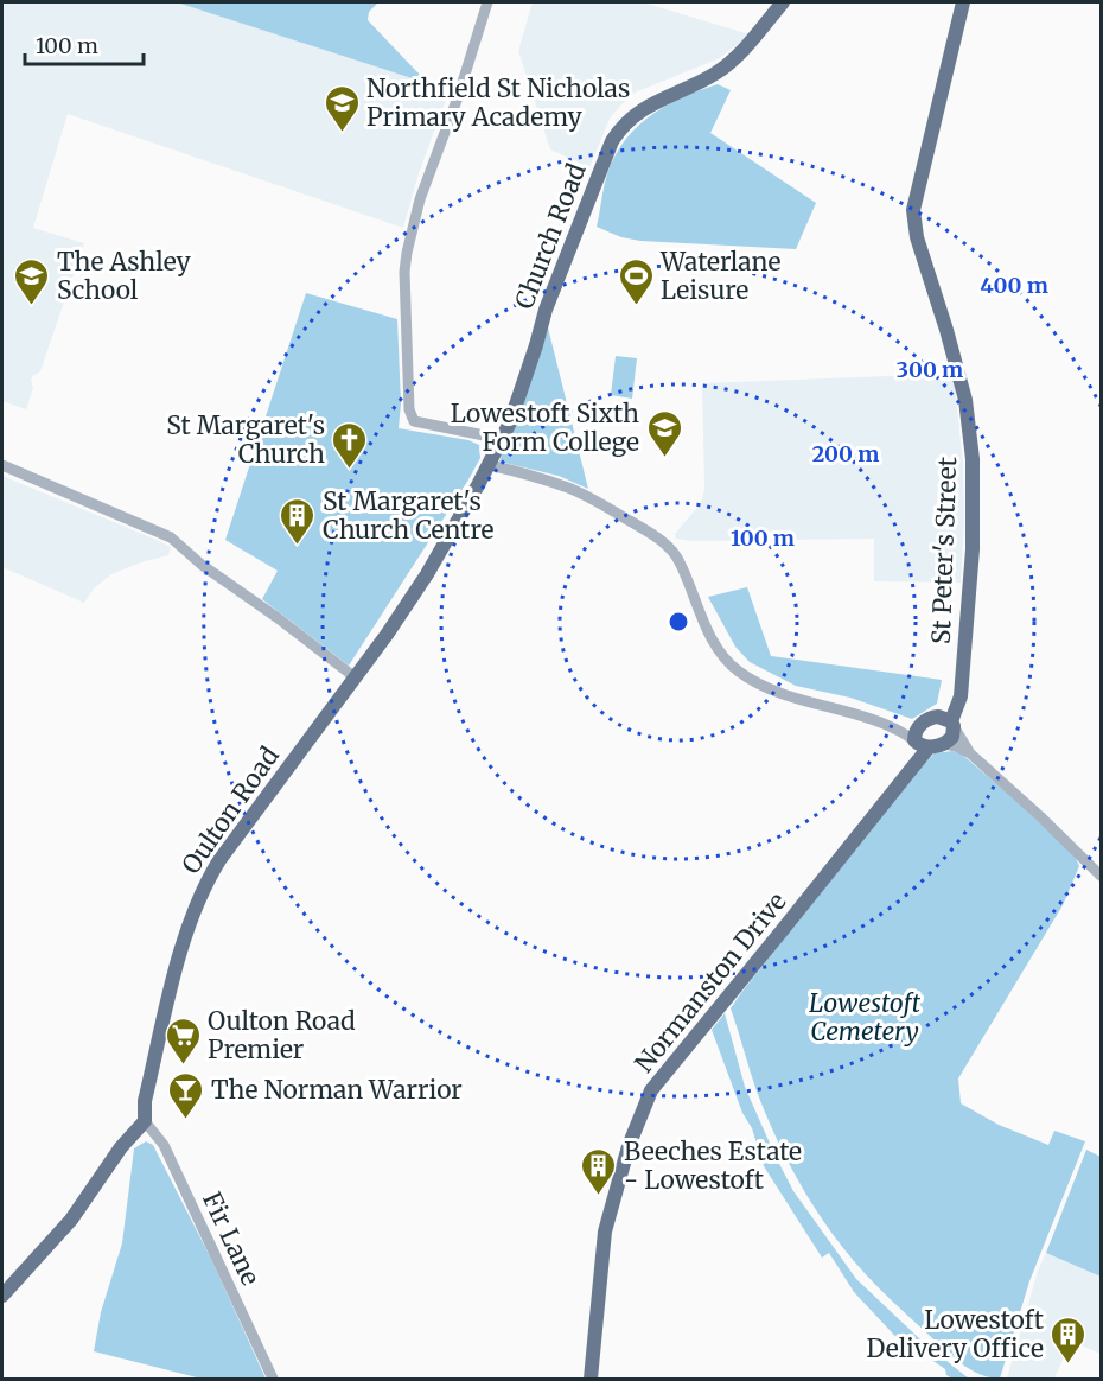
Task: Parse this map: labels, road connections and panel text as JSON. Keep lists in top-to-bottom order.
{
  "streets": {
    "main road": [
      "Church Road",
      "St Peter's Street",
      "Oulton Road",
      "Normanston Drive"
    ],
    "street": ["Fir Lane"]
  },
  "crossings": [
    ["Church Road", "Oulton Road"],
    ["Oulton Road", "Fir Lane"]
  ],
  "parks": ["Lowestoft Cemetery"],
  "places": {
    "school or university": ["Northfield St Nicholas Primary Academy", "The Ashley School", "Lowestoft Sixth Form College"],
    "sports": ["Waterlane Leisure"],
    "church": ["St Margaret's Church"],
    "building": ["St Margaret's Church Centre", "Beeches Estate - Lowestoft", "Lowestoft Delivery Office"],
    "supermarket": ["Oulton Road Premier"],
    "bar": ["The Norman Warrior"]
  },
  "scale_bar": "100 m",
  "rings": [
    "400 m",
    "300 m",
    "200 m",
    "100 m"
  ]
}
